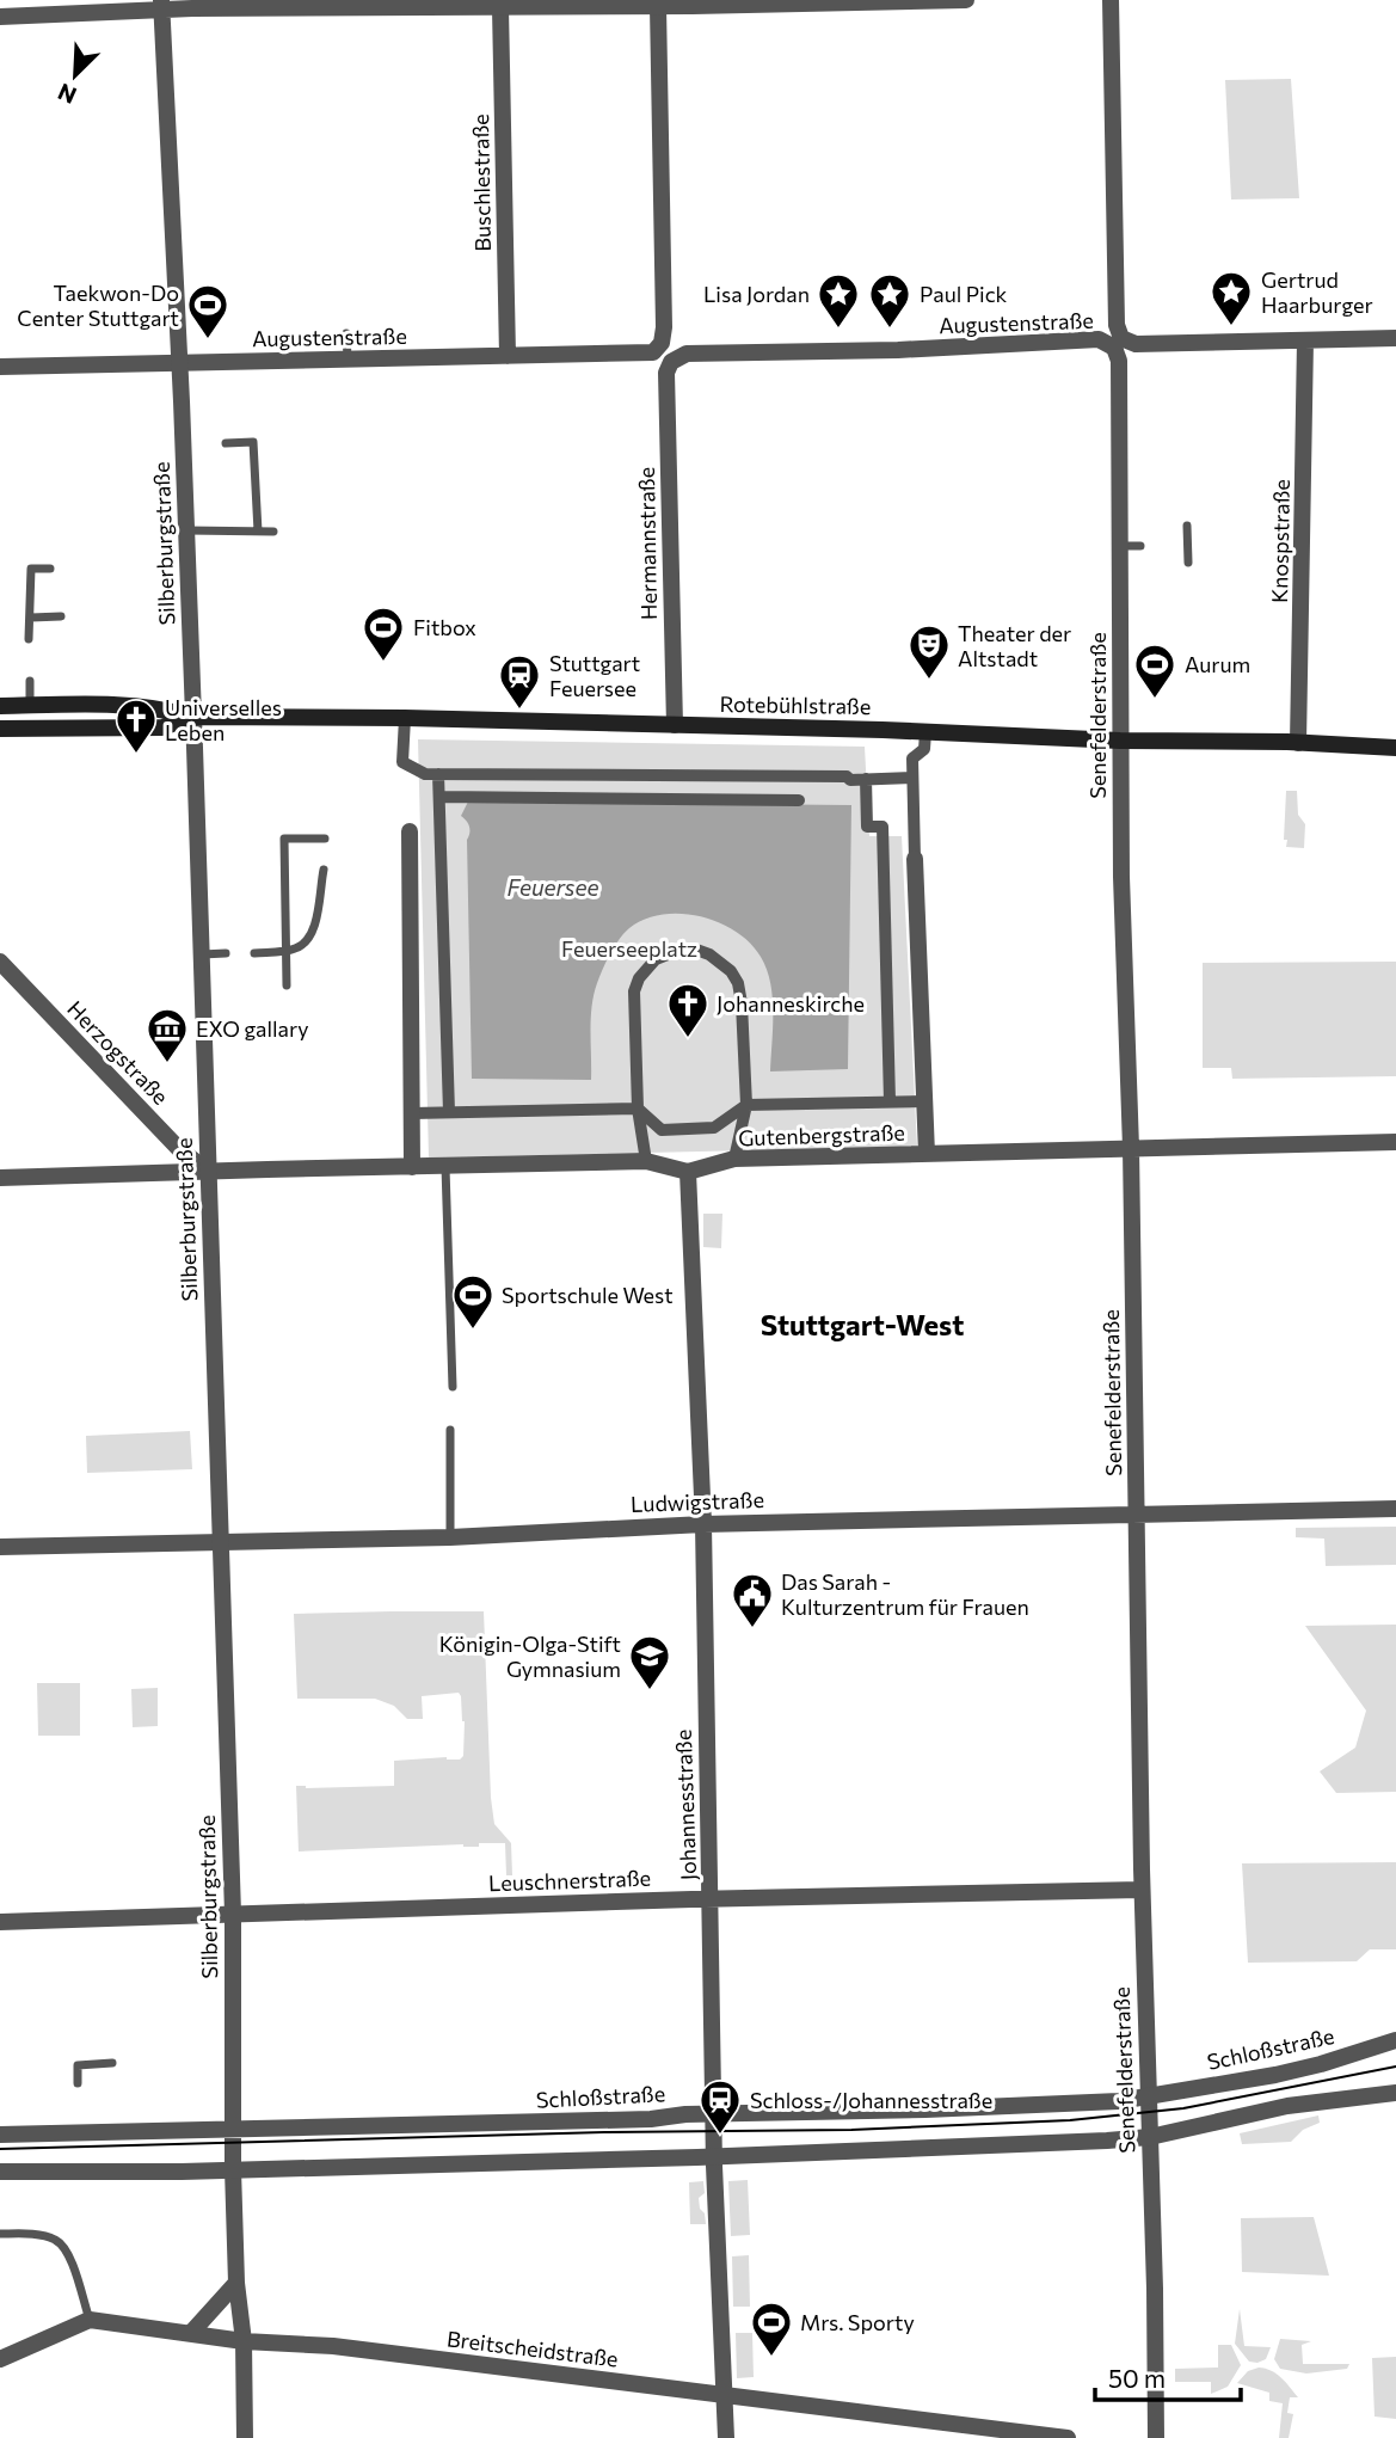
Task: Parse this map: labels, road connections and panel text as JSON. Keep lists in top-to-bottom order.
{
  "streets": {
    "main road": ["Rotebühlstraße"],
    "street": [
      "Buschlestraße",
      "Augustenstraße",
      "Knospstraße",
      "Silberburgstraße",
      "Hermannstraße",
      "Senefelderstraße",
      "Herzogstraße",
      "Gutenbergstraße",
      "Ludwigstraße",
      "Johannesstraße",
      "Leuschnerstraße",
      "Schloßstraße",
      "Breitscheidstraße"
    ]
  },
  "crossings": [
    ["Buschlestraße", "Augustenstraße"],
    ["Augustenstraße", "Knospstraße"],
    ["Augustenstraße", "Silberburgstraße"],
    ["Augustenstraße", "Hermannstraße"],
    ["Augustenstraße", "Senefelderstraße"],
    ["Knospstraße", "Rotebühlstraße"],
    ["Silberburgstraße", "Rotebühlstraße"],
    ["Silberburgstraße", "Herzogstraße"],
    ["Silberburgstraße", "Ludwigstraße"],
    ["Silberburgstraße", "Leuschnerstraße"],
    ["Silberburgstraße", "Schloßstraße"],
    ["Silberburgstraße", "Breitscheidstraße"],
    ["Hermannstraße", "Rotebühlstraße"],
    ["Rotebühlstraße", "Senefelderstraße"],
    ["Senefelderstraße", "Gutenbergstraße"],
    ["Senefelderstraße", "Ludwigstraße"],
    ["Senefelderstraße", "Leuschnerstraße"],
    ["Senefelderstraße", "Schloßstraße"],
    ["Gutenbergstraße", "Johannesstraße"],
    ["Ludwigstraße", "Johannesstraße"],
    ["Johannesstraße", "Leuschnerstraße"],
    ["Johannesstraße", "Schloßstraße"],
    ["Johannesstraße", "Breitscheidstraße"]
  ],
  "districts": ["Stuttgart-West"],
  "water": ["Feuersee"],
  "parks": ["Feuerseeplatz"],
  "places": {
    "place": ["Gertrud Haarburger", "Lisa Jordan", "Paul Pick"],
    "sports": [
      "Taekwon-Do Center Stuttgart",
      "Fitbox",
      "Aurum",
      "Sportschule West",
      "Mrs. Sporty"
    ],
    "theatre": ["Theater der Altstadt"],
    "station": ["Stuttgart Feuersee", "Schloss-/Johannesstraße"],
    "church": ["Universelles Leben", "Johanneskirche"],
    "museum": ["EXO gallary"],
    "public building": ["Das Sarah - Kulturzentrum für Frauen"],
    "school or university": ["Königin-Olga-Stift Gymnasium"]
  },
  "scale_bar": "50 m",
  "north": "bottom left"
}
